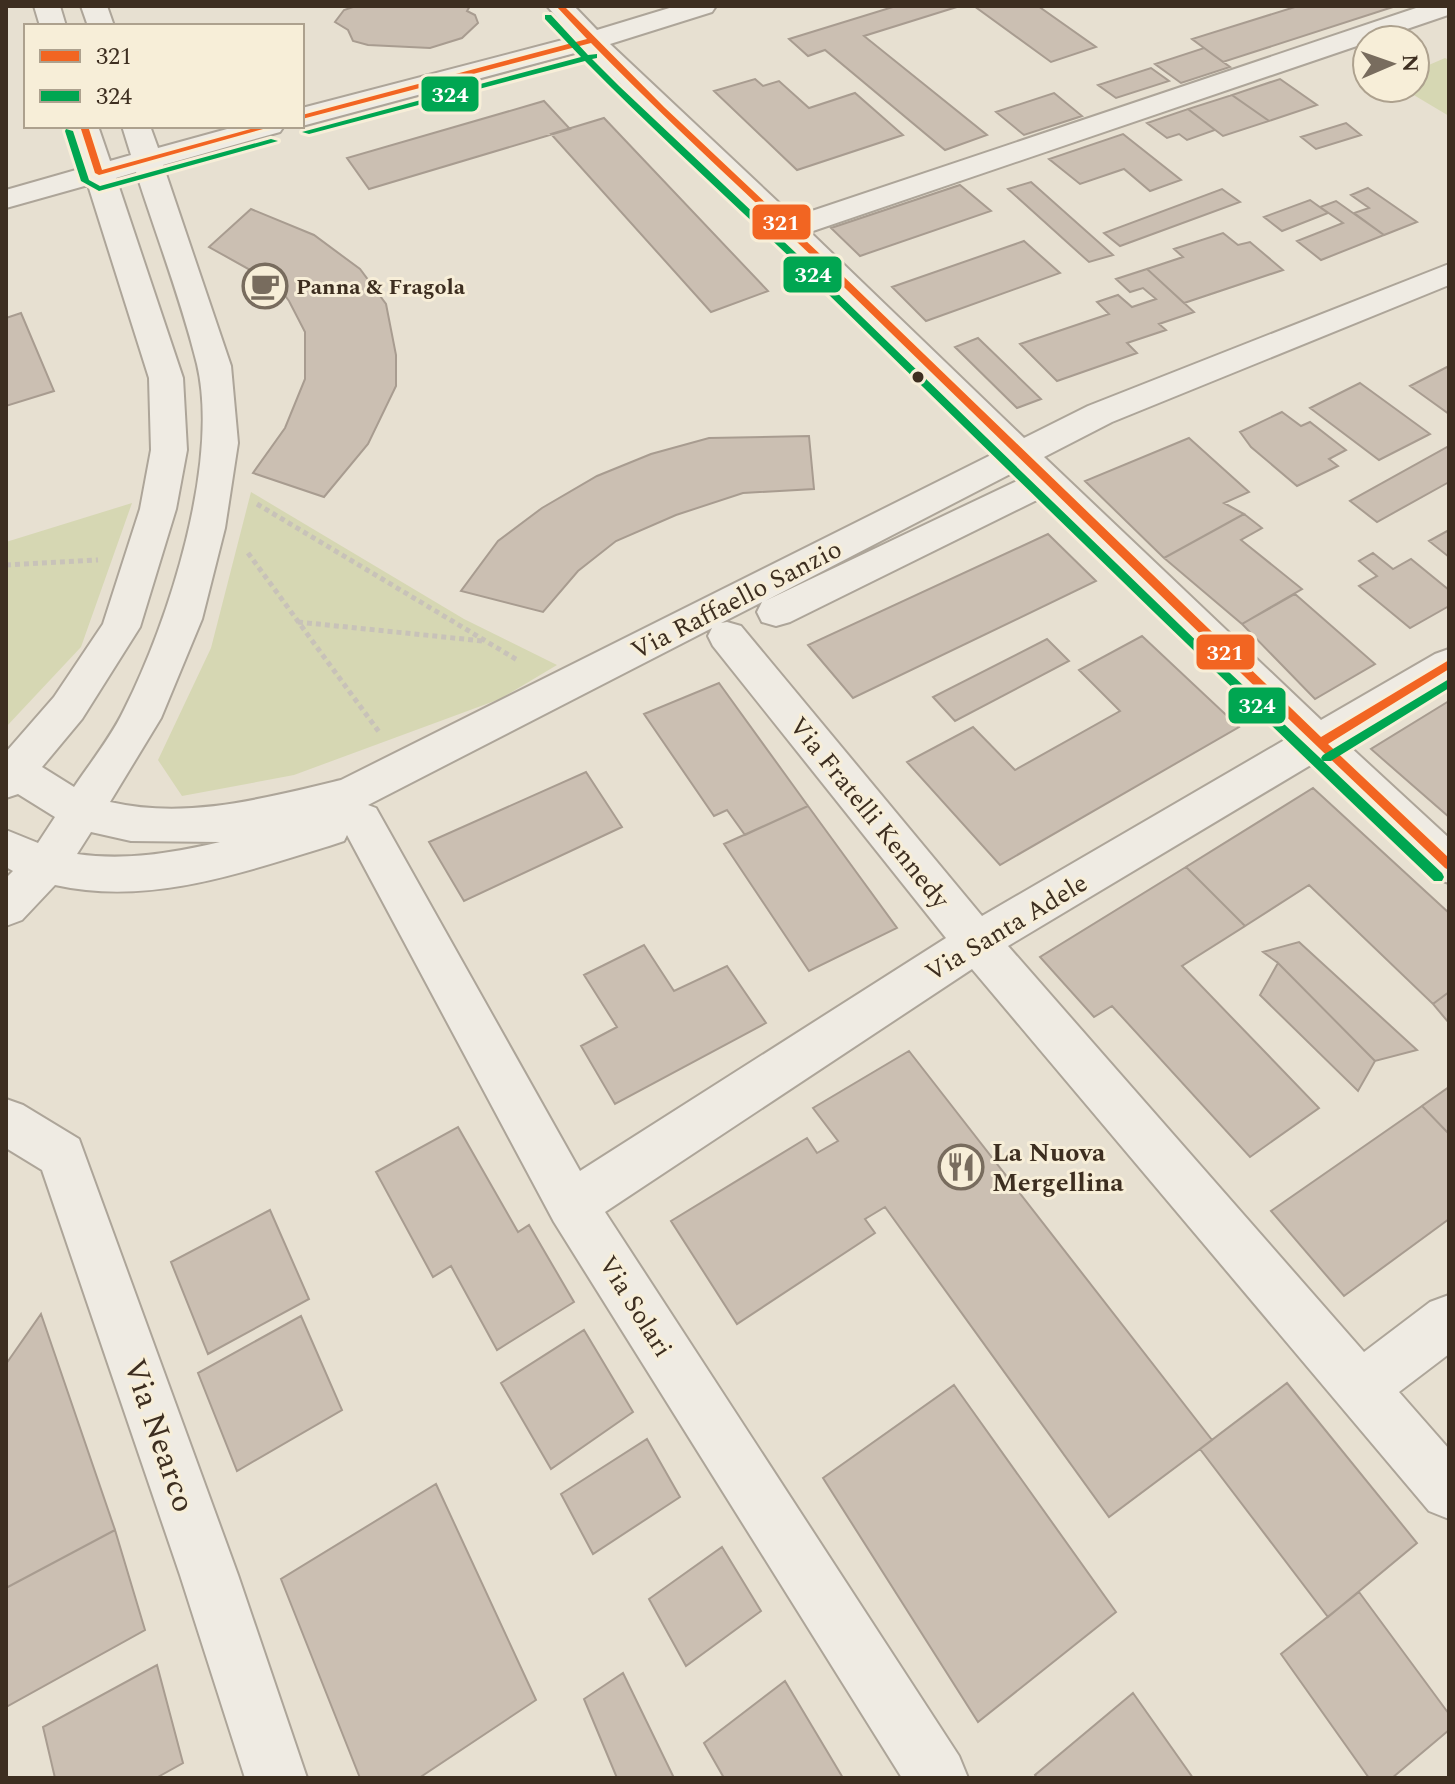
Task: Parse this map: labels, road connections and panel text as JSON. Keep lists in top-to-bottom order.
{
  "streets": {
    "street": [
      "Via Raffaello Sanzio",
      "Via Fratelli Kennedy",
      "Via Santa Adele",
      "Via Solari",
      "Via Nearco"
    ]
  },
  "crossings": [
    ["Via Raffaello Sanzio", "Via Fratelli Kennedy"],
    ["Via Raffaello Sanzio", "Via Solari"],
    ["Via Fratelli Kennedy", "Via Santa Adele"],
    ["Via Santa Adele", "Via Solari"]
  ],
  "places": {
    "cafe": ["Panna & Fragola"],
    "restaurant": ["La Nuova Mergellina"]
  },
  "lines": ["transit line 321", "transit line 324"],
  "legend": ["321", "324"],
  "north": "right"
}
